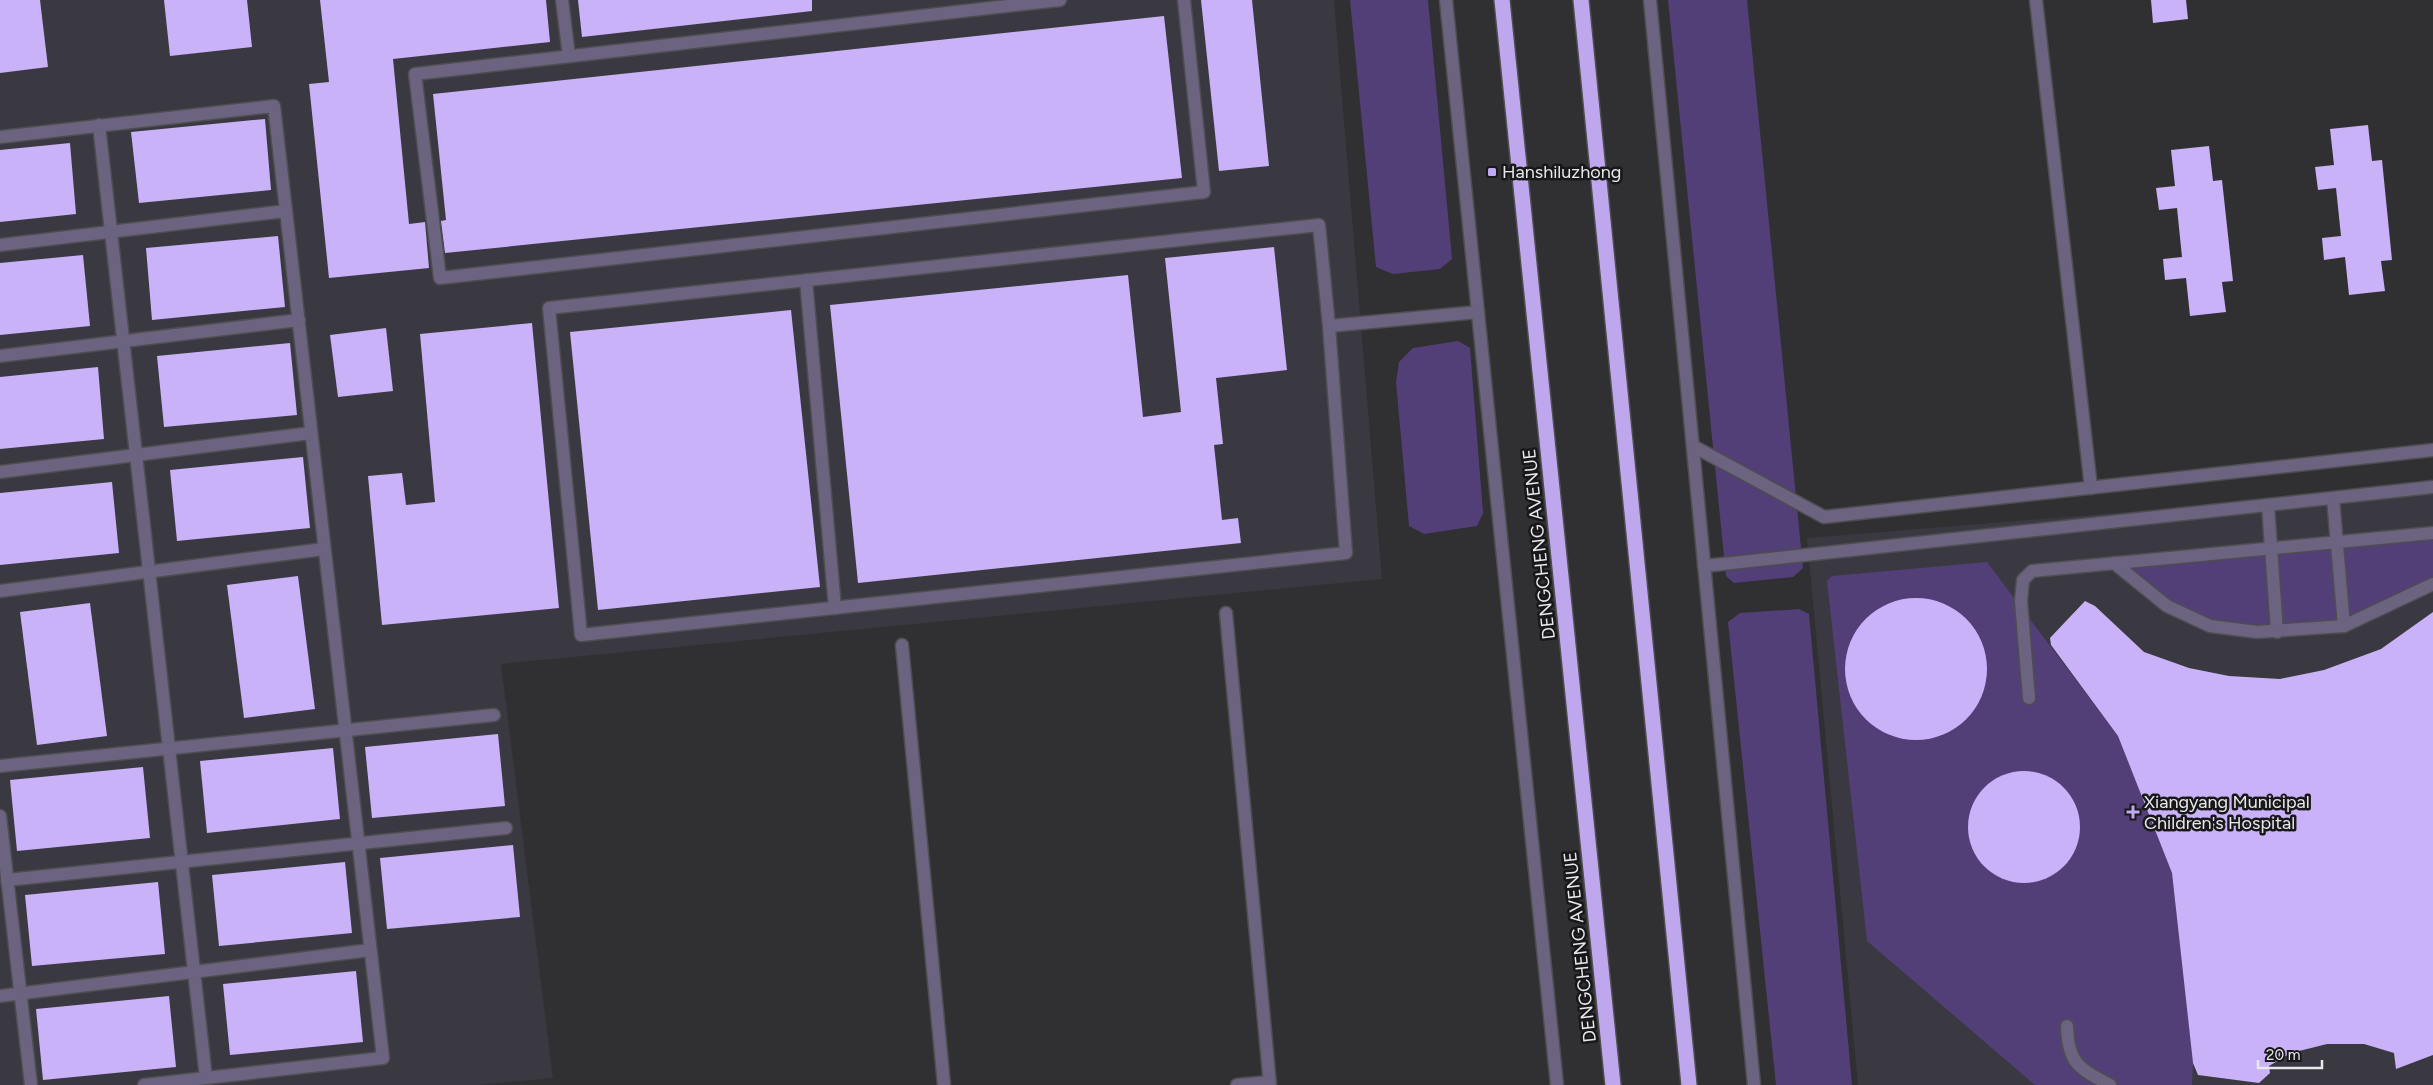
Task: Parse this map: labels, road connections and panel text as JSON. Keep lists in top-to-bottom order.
{
  "streets": {
    "highway": ["DENGCHENG AVENUE"]
  },
  "places": {
    "transit": ["Hanshiluzhong"],
    "health": ["Xiangyang Municipal Children's Hospital"]
  },
  "scale_bar": "20 m"
}
